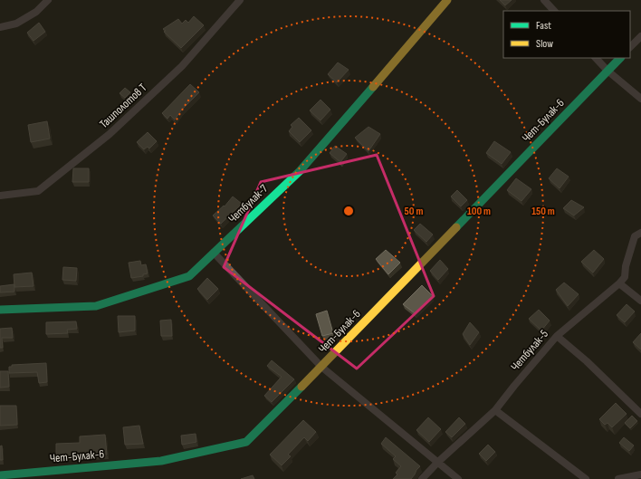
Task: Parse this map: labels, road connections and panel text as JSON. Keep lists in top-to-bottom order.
{
  "streets": {
    "street": [
      "Ташполотов Т",
      "Чет-Булак-6",
      "Четбулак-7",
      "Четбулак-5"
    ]
  },
  "legend": ["Fast", "Slow"],
  "rings": ["50 m", "100 m", "150 m"]
}
